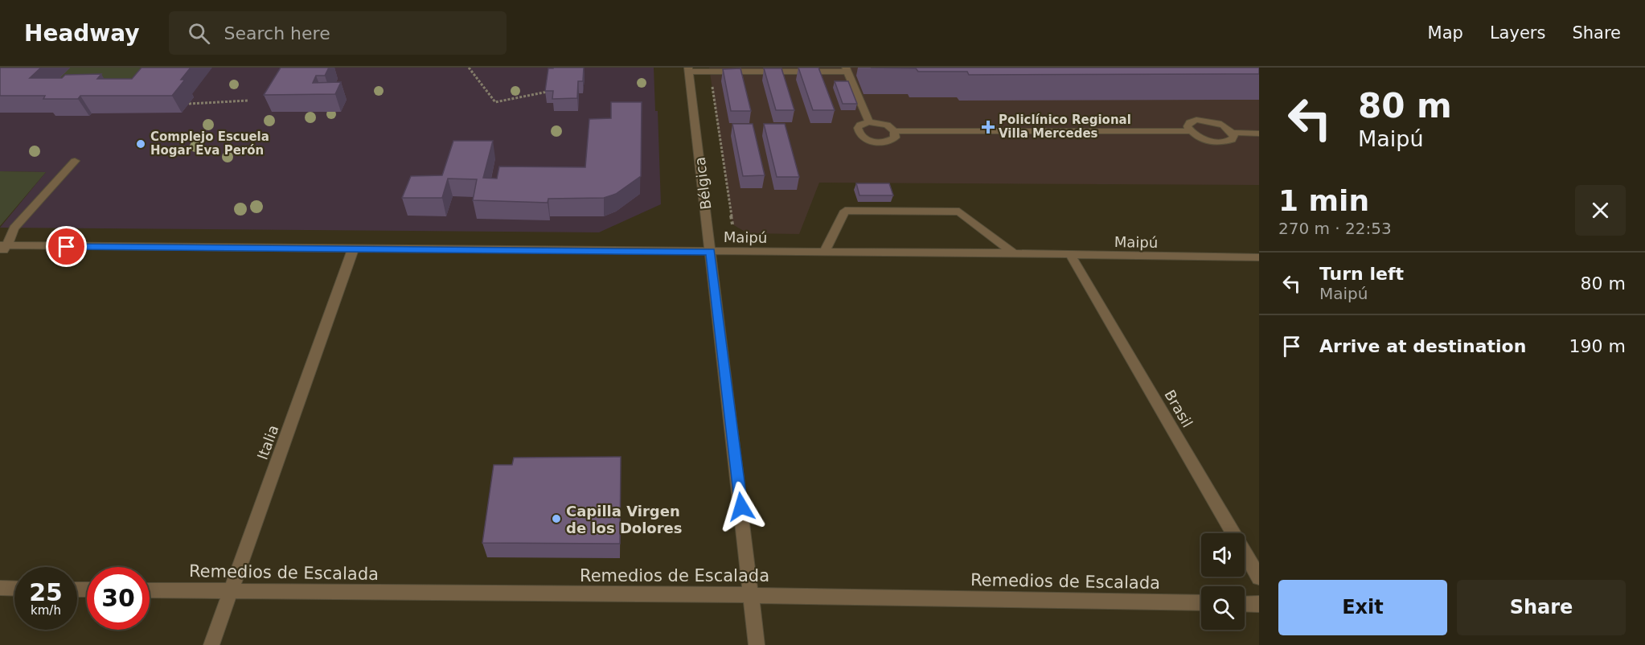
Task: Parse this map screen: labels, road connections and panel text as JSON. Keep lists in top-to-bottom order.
{
  "streets": {
    "street": [
      "Bélgica",
      "Maipú",
      "Brasil",
      "Italia",
      "Remedios de Escalada"
    ]
  },
  "crossings": [
    ["Bélgica", "Maipú"],
    ["Bélgica", "Remedios de Escalada"],
    ["Maipú", "Brasil"],
    ["Maipú", "Italia"],
    ["Italia", "Remedios de Escalada"]
  ],
  "places": {
    "health": ["Policlínico Regional Villa Mercedes"],
    "other": ["Complejo Escuela Hogar Eva Perón", "Capilla Virgen de los Dolores"]
  },
  "page": {
    "header": "Headway",
    "search": "Search here",
    "nav": ["Map", "Layers", "Share"],
    "turn": ["80 m", "Maipú"],
    "heading": ["1 min", "270 m · 22:53"],
    "list": [
      {
        "name": "Turn left",
        "note": "Maipú",
        "value": "80 m"
      },
      {
        "name": "Arrive at destination",
        "value": "190 m"
      }
    ],
    "speed": "25 km/h",
    "limit": "30",
    "buttons": ["Exit", "Share"]
  }
}
